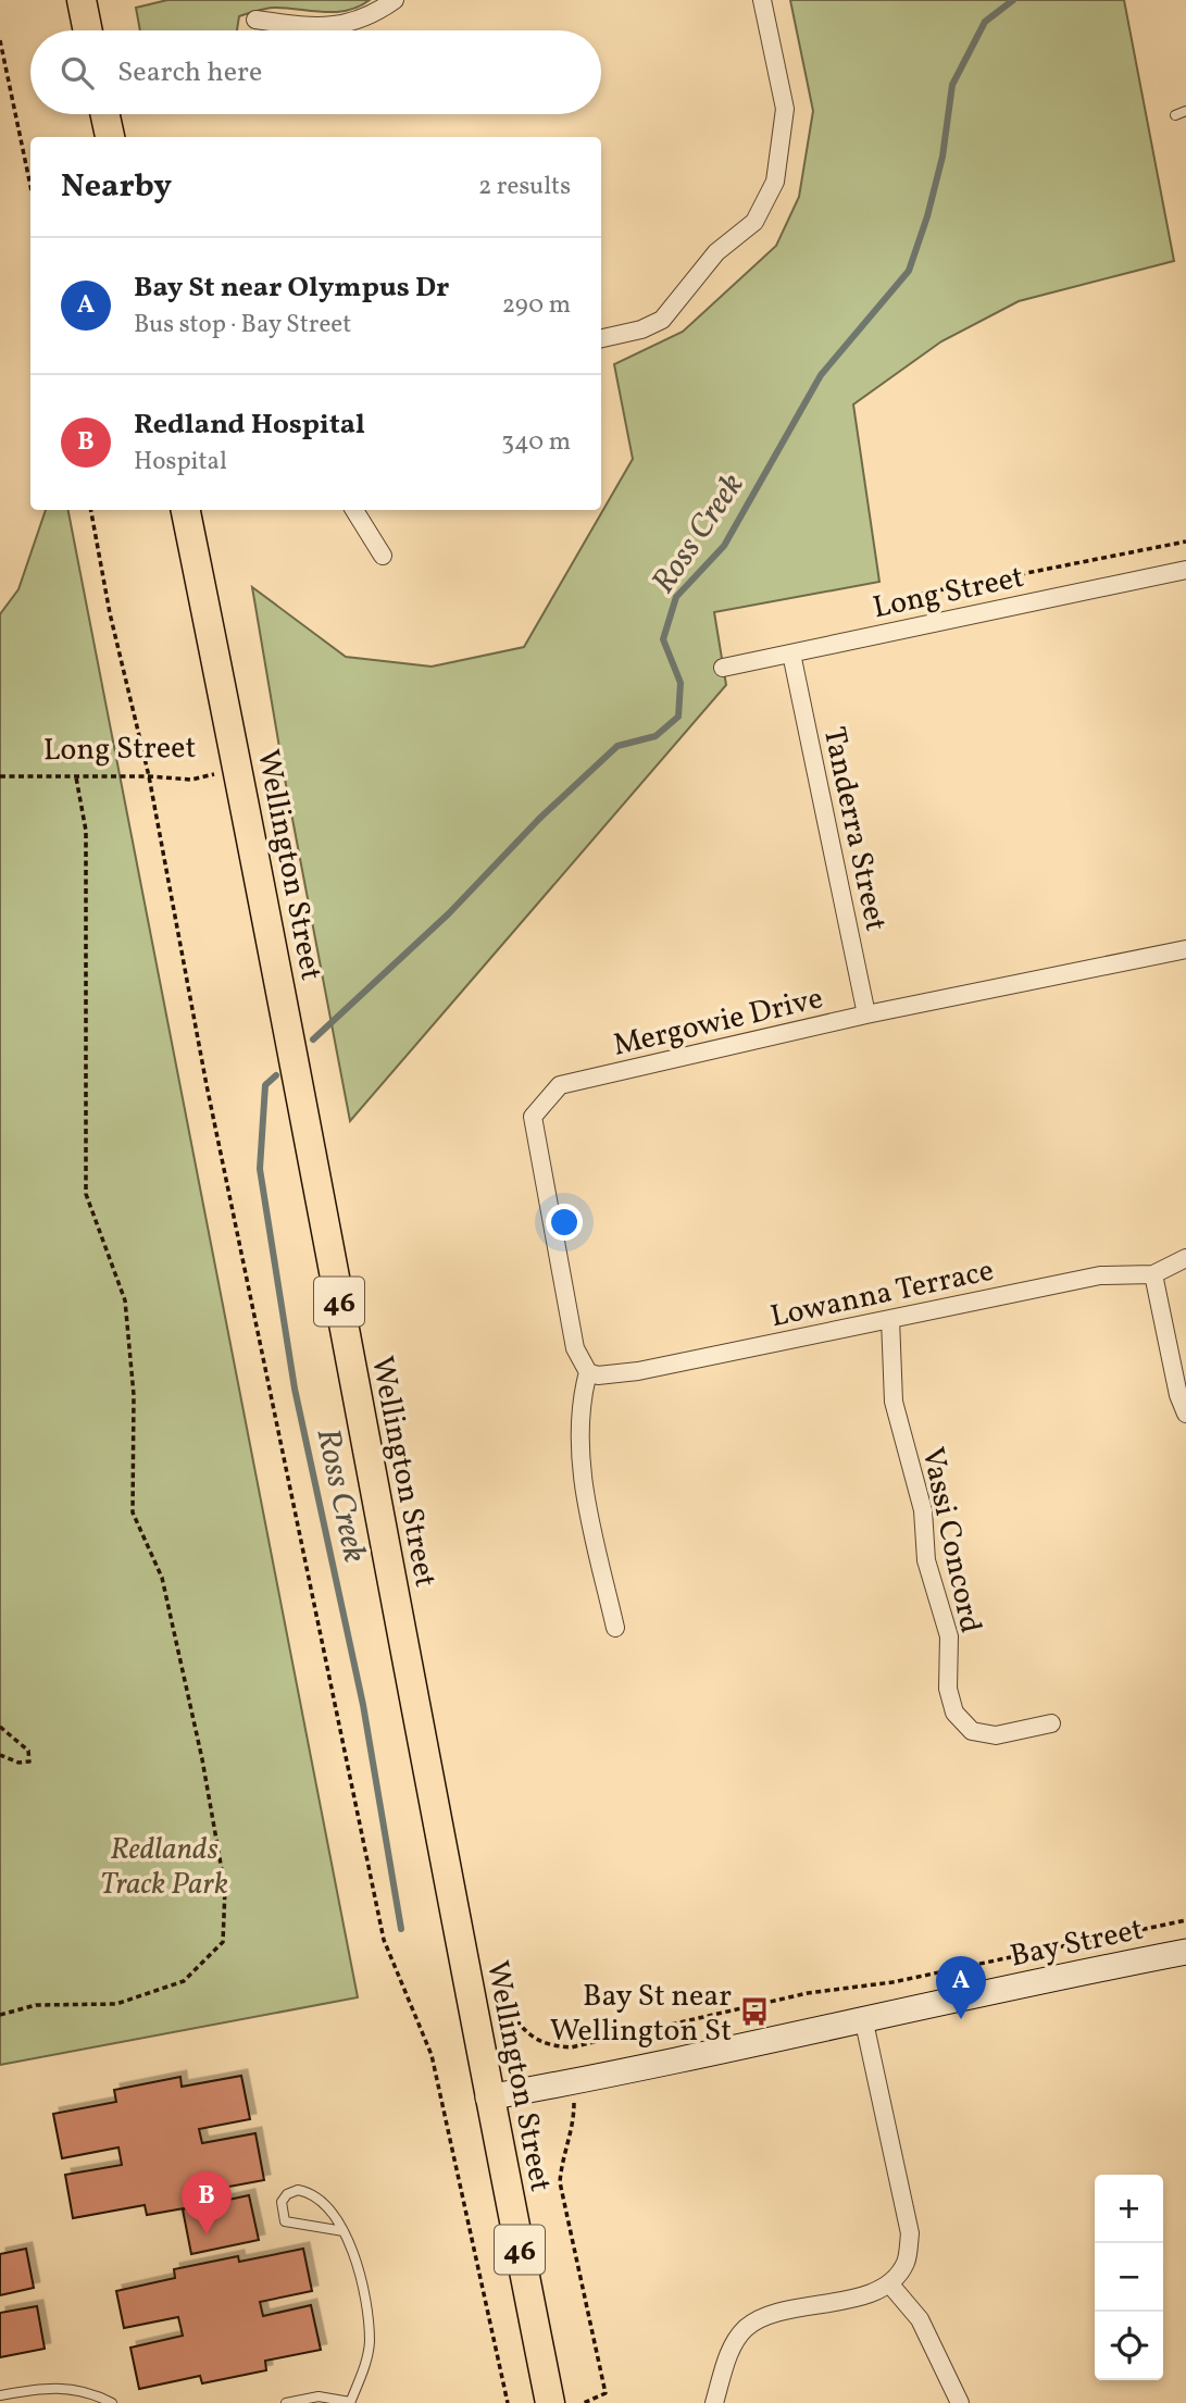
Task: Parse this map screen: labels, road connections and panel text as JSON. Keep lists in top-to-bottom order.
{
  "streets": {
    "main road": ["Wellington Street", "46"],
    "street": [
      "Long Street",
      "Tanderra Street",
      "Mergowie Drive",
      "Lowanna Terrace",
      "Vassi Concord",
      "Bay Street"
    ]
  },
  "crossings": [
    ["Long Street", "Tanderra Street"],
    ["Long Street", "Wellington Street"],
    ["Tanderra Street", "Mergowie Drive"],
    ["Wellington Street", "Bay Street"],
    ["Mergowie Drive", "Lowanna Terrace"],
    ["Lowanna Terrace", "Vassi Concord"]
  ],
  "water": ["Ross Creek"],
  "parks": ["Redlands Track Park"],
  "places": {
    "bus stop": ["Bay St near Wellington St"]
  },
  "page": {
    "search": "Search here",
    "heading": ["Nearby", "2 results"],
    "list": [
      {
        "mark": "A",
        "name": "Bay St near Olympus Dr",
        "note": "Bus stop · Bay Street",
        "value": "290 m"
      },
      {
        "mark": "B",
        "name": "Redland Hospital",
        "note": "Hospital",
        "value": "340 m"
      }
    ],
    "pins": ["A", "B"],
    "map_buttons": ["+", "−"]
  }
}
